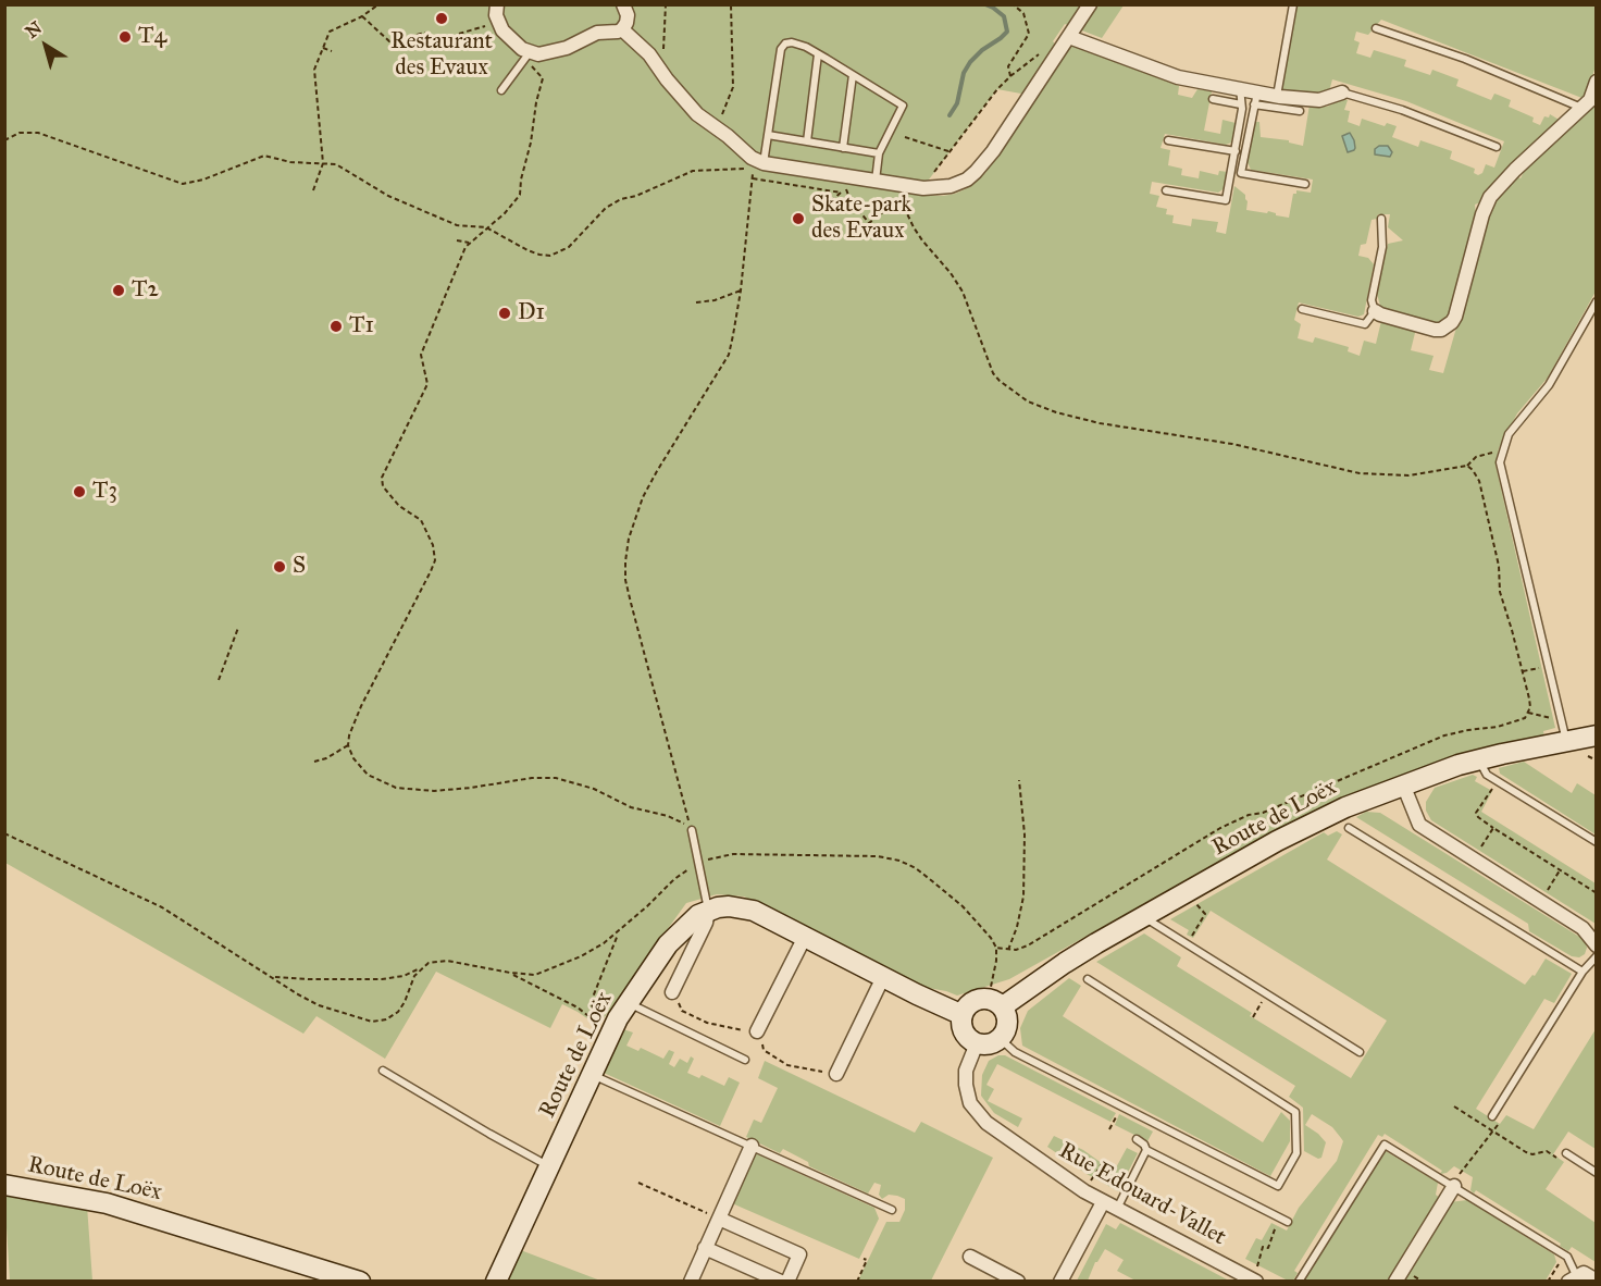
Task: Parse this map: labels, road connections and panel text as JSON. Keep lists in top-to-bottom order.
{
  "streets": {
    "street": ["Route de Loëx", "Rue Edouard-Vallet"]
  },
  "crossings": [
    ["Route de Loëx", "Rue Edouard-Vallet"]
  ],
  "places": [
    "Restaurant des Evaux",
    "T4",
    "Skate-park des Evaux",
    "T2",
    "D1",
    "T1",
    "T3",
    "S"
  ],
  "north": "top left"
}
